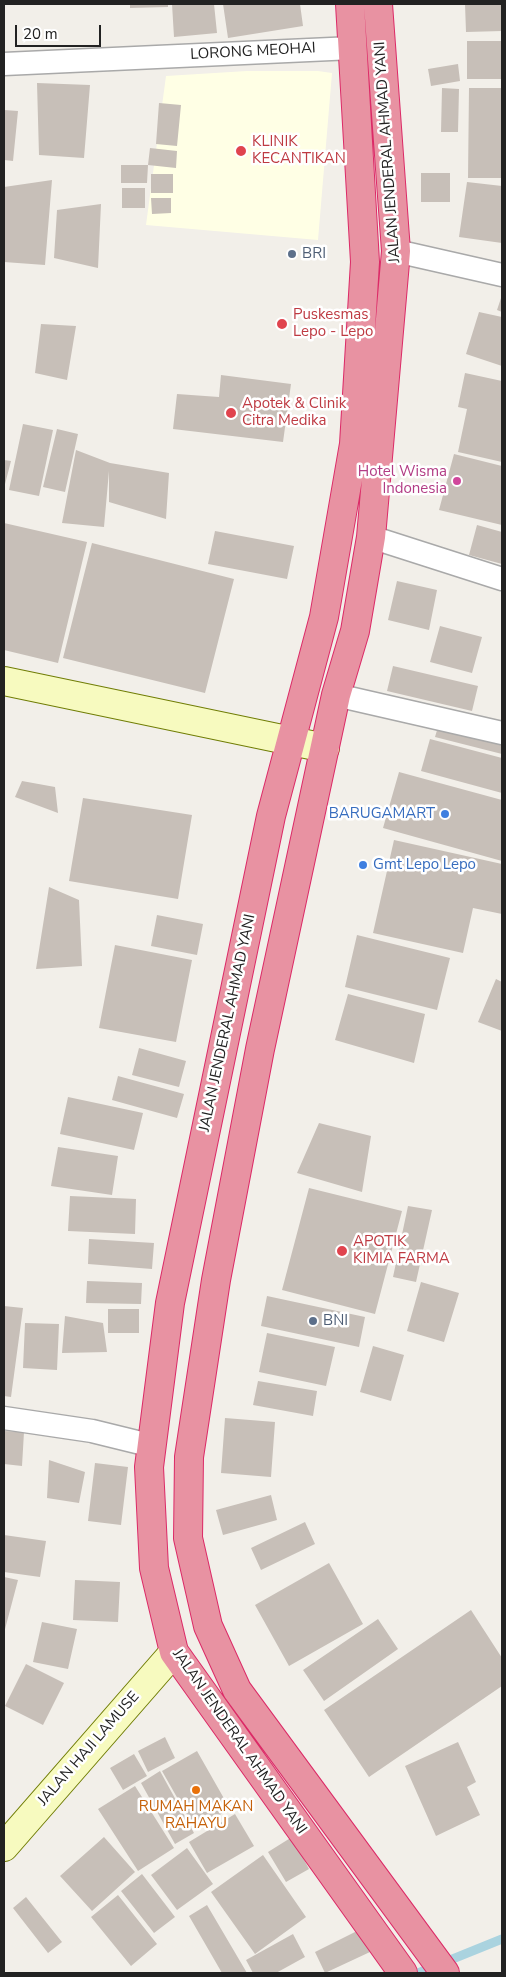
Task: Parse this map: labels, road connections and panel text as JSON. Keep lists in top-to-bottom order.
{
  "streets": {
    "highway": ["JALAN JENDERAL AHMAD YANI"],
    "street": ["LORONG MEOHAI", "JALAN HAJI LAMUSE"]
  },
  "crossings": [
    ["LORONG MEOHAI", "JALAN JENDERAL AHMAD YANI"],
    ["JALAN JENDERAL AHMAD YANI", "JALAN HAJI LAMUSE"]
  ],
  "places": [
    "KLINIK KECANTIKAN",
    "BRI",
    "Puskesmas Lepo - Lepo",
    "Apotek & Clinik Citra Medika",
    "Hotel Wisma Indonesia",
    "BARUGAMART",
    "Gmt Lepo Lepo",
    "APOTIK KIMIA FARMA",
    "BNI",
    "RUMAH MAKAN RAHAYU"
  ],
  "scale_bar": "20 m"
}
